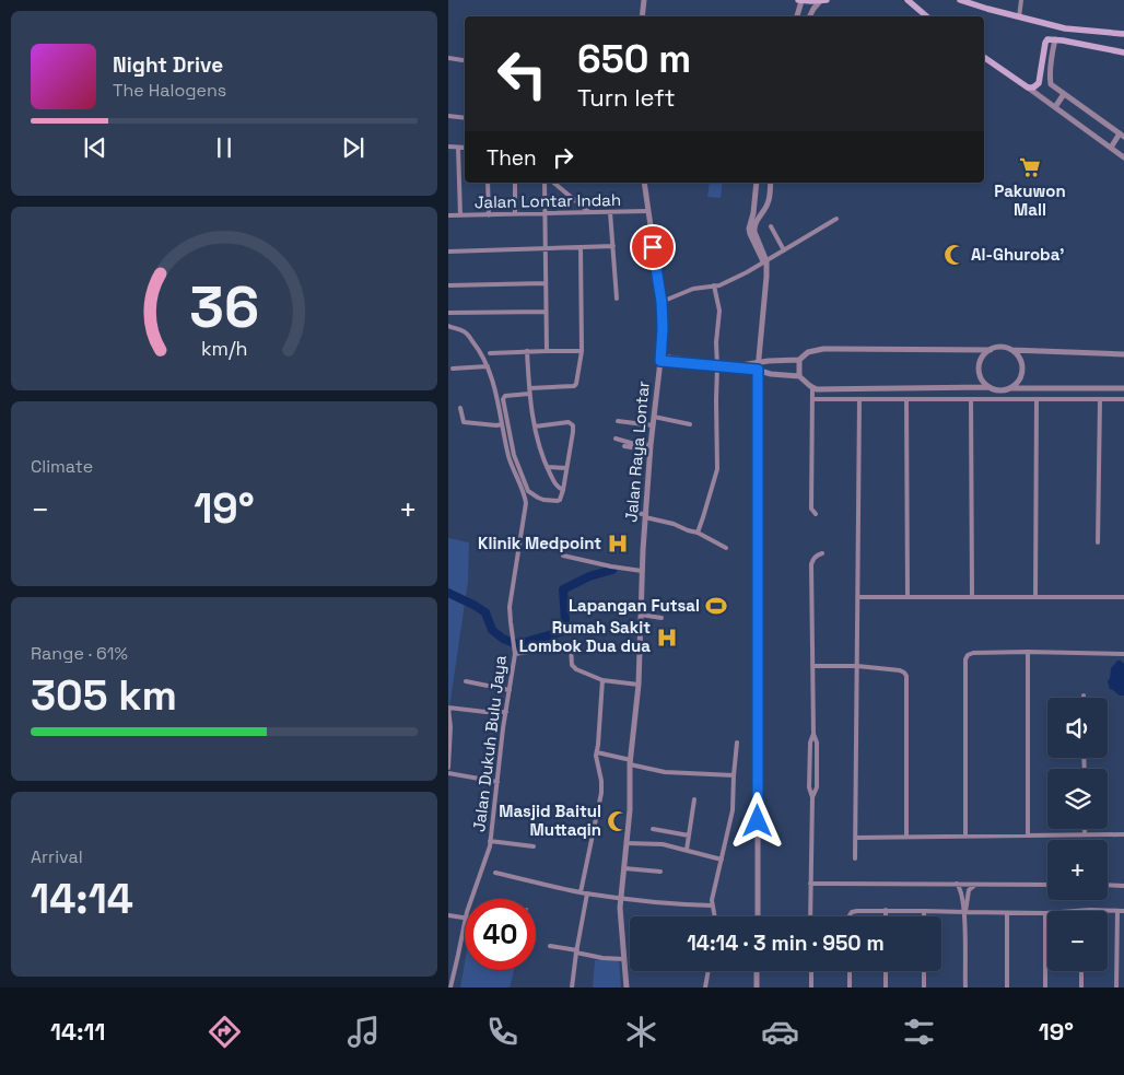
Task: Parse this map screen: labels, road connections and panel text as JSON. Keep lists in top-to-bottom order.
{
  "streets": {
    "street": ["Jalan Lontar Indah", "Jalan Raya Lontar", "Jalan Dukuh Bulu Jaya"]
  },
  "crossings": [
    ["Jalan Lontar Indah", "Jalan Raya Lontar"]
  ],
  "places": {
    "supermarket": ["Pakuwon Mall"],
    "mosque": ["Al-Ghuroba'", "Masjid Baitul Muttaqin"],
    "hospital": ["Klinik Medpoint", "Rumah Sakit Lombok Dua dua"],
    "sports": ["Lapangan Futsal"]
  },
  "page": {
    "turn": ["650 m", "Turn left"],
    "song": ["Night Drive", "The Halogens"],
    "then": "Then",
    "tile": [
      "Climate",
      ["Range · 61%", "305 km"],
      ["Arrival", "14:14"]
    ],
    "heat": ["−", "19°", "+"],
    "map_buttons": ["+", "−"],
    "limit": "40",
    "trip": "14:14 · 3 min · 950 m",
    "tabs": ["14:11", "19°"],
    "gauge": ["36", "km/h"]
  }
}
